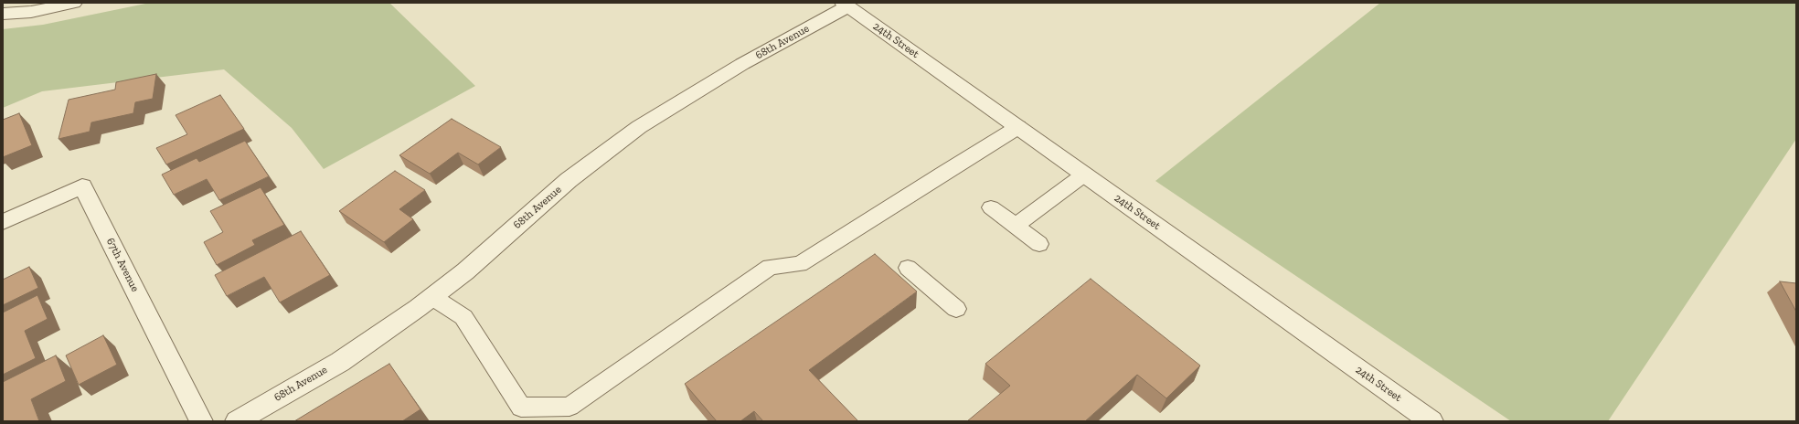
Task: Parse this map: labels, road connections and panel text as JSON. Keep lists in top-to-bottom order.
{
  "streets": {
    "street": ["24th Street", "68th Avenue", "67th Avenue"]
  },
  "crossings": [
    ["24th Street", "68th Avenue"]
  ]
}
